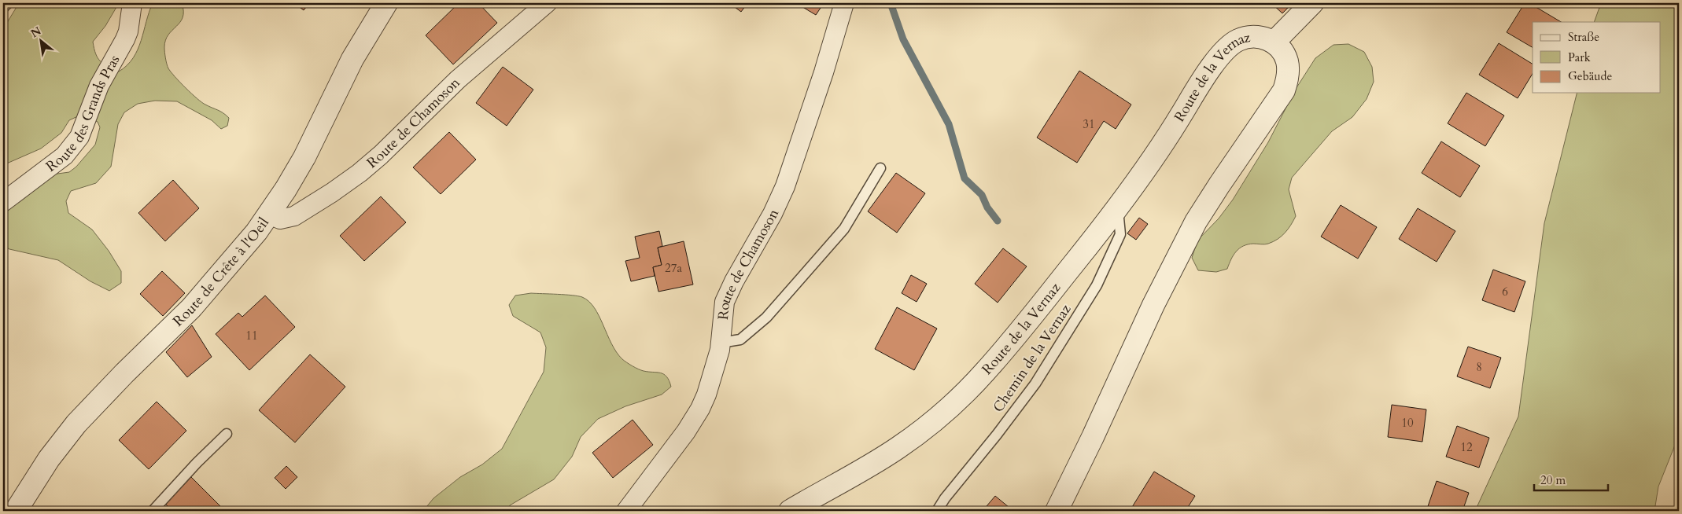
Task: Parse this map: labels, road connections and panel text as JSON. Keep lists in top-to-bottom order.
{
  "streets": {
    "street": [
      "Route de la Vernaz",
      "Route des Grands Pras",
      "Route de Chamoson",
      "Route de Crête à l'Oeil"
    ],
    "lane": ["Chemin de la Vernaz"]
  },
  "crossings": [
    ["Route de la Vernaz", "Chemin de la Vernaz"],
    ["Route de Chamoson", "Route de Crête à l'Oeil"]
  ],
  "house_numbers": [
    "31",
    "27a",
    "6",
    "11",
    "8",
    "10",
    "12"
  ],
  "legend": ["Straße", "Park", "Gebäude"],
  "scale_bar": "20 m",
  "north": "top left"
}
